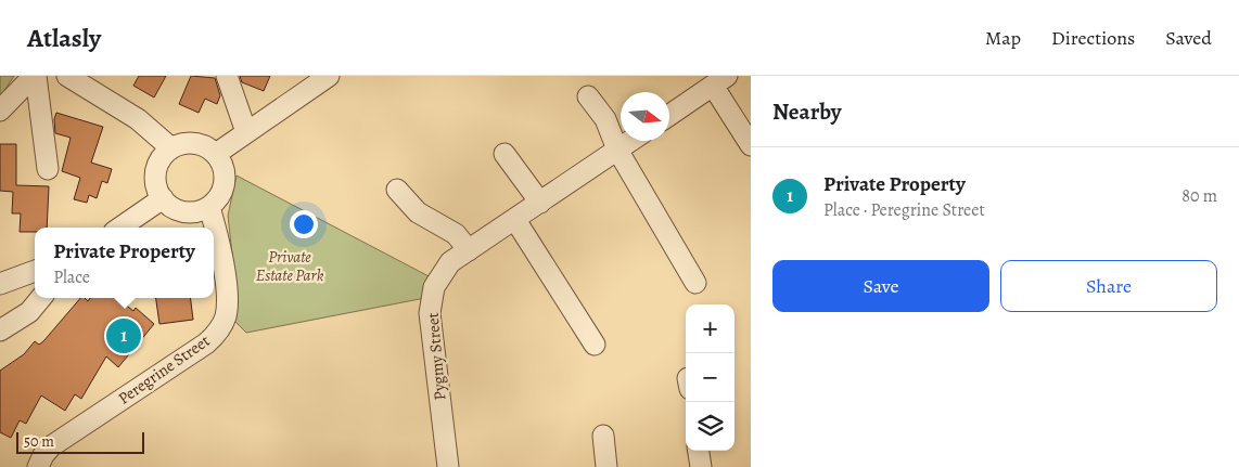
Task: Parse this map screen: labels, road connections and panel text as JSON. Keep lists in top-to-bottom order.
{
  "streets": {
    "street": ["Pygmy Street", "Peregrine Street"]
  },
  "parks": ["Private Estate Park"],
  "scale_bar": "50 m",
  "north": "right",
  "page": {
    "header": "Atlasly",
    "nav": ["Map", "Directions", "Saved"],
    "heading": "Nearby",
    "list": [
      {
        "mark": "1",
        "name": "Private Property",
        "note": "Place · Peregrine Street",
        "value": "80 m"
      }
    ],
    "popup": ["Private Property", "Place"],
    "buttons": ["Save", "Share"],
    "map_buttons": ["+", "−"],
    "pins": "1",
    "scale": "50 m"
  }
}
